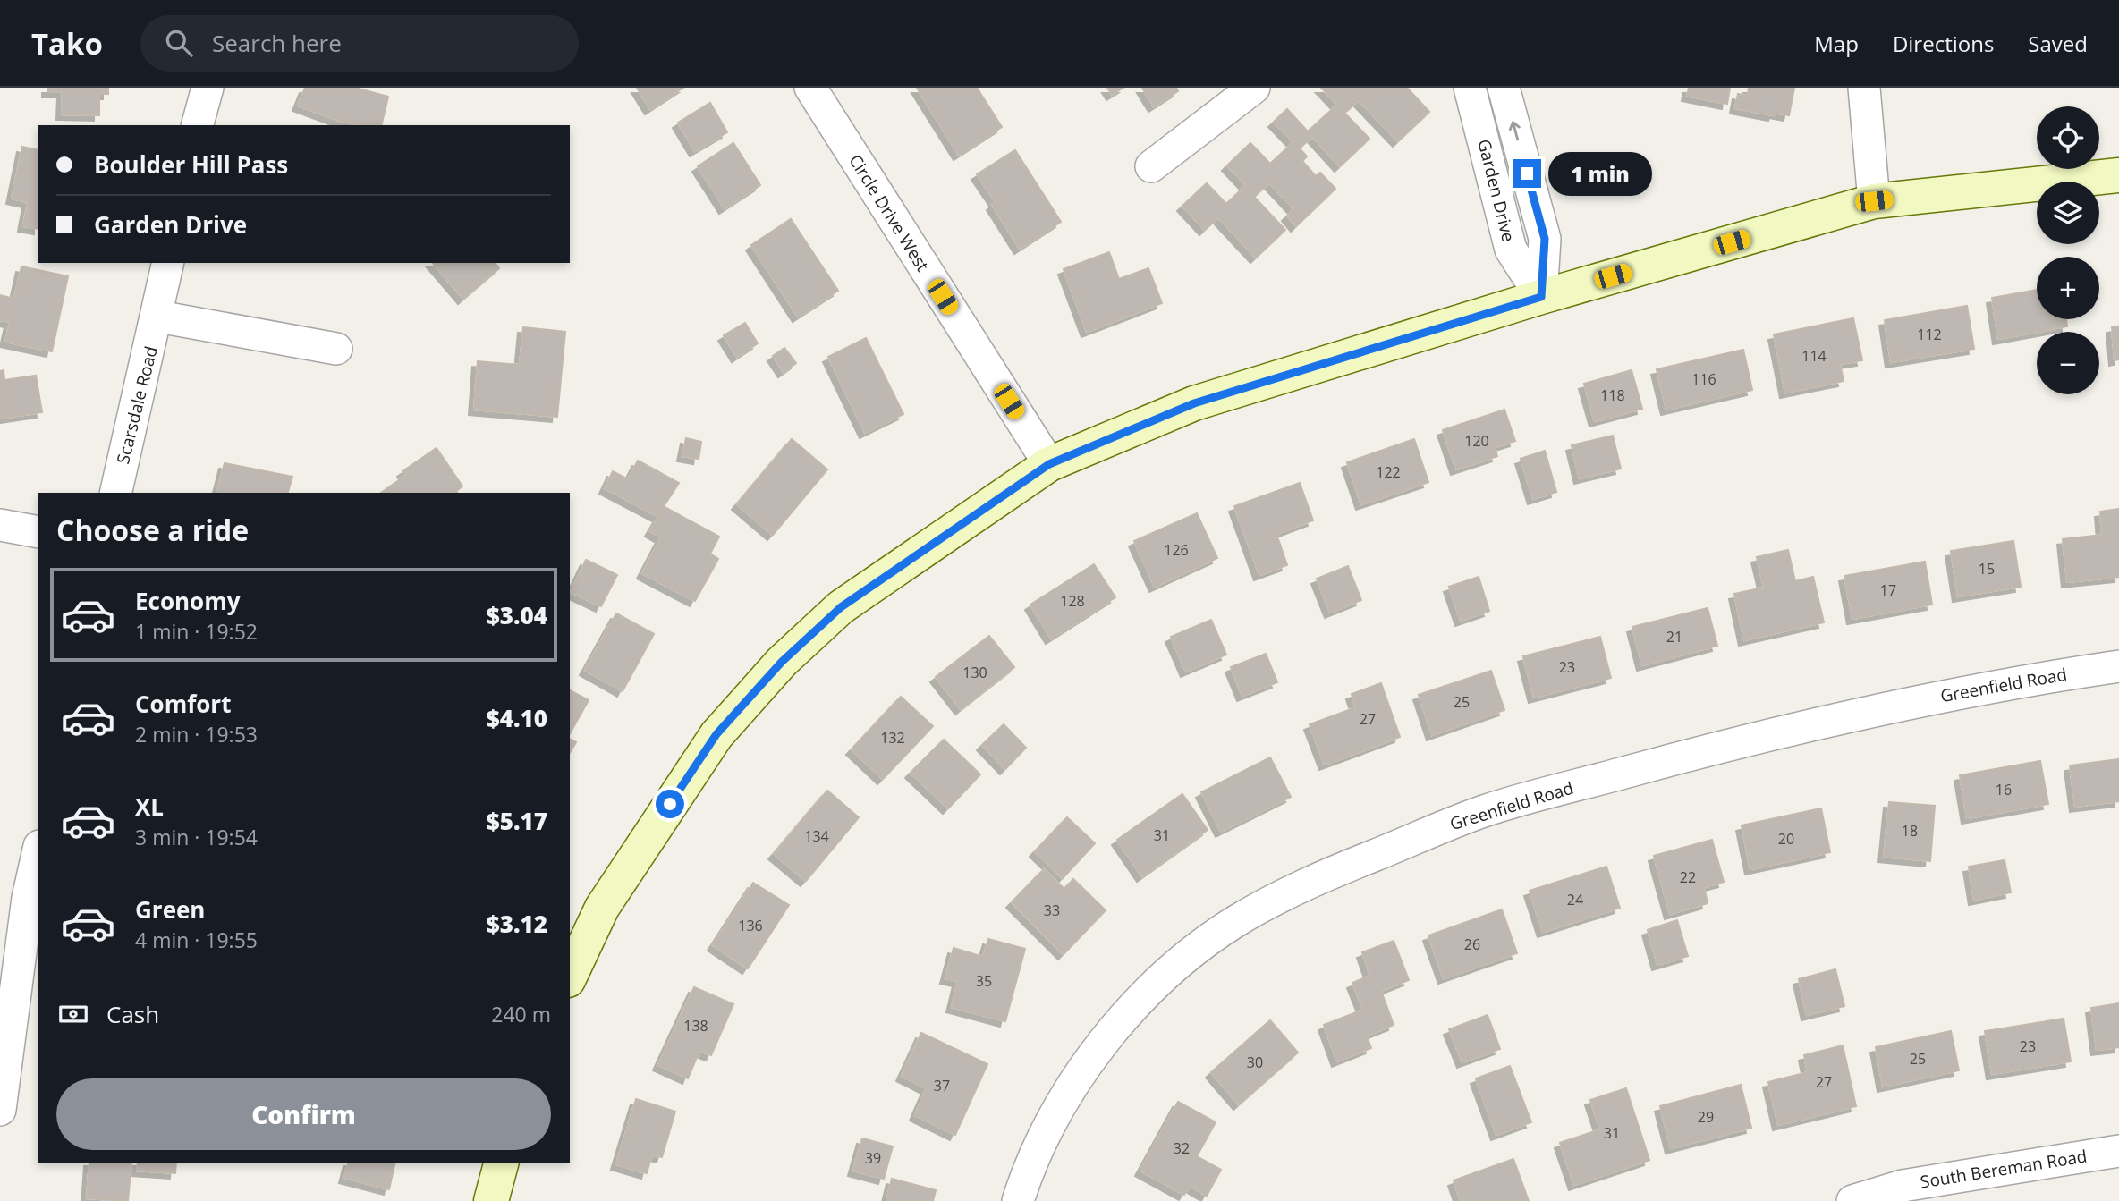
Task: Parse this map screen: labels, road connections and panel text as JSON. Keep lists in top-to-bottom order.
{
  "streets": {
    "street": [
      "Garden Drive",
      "Circle Drive West",
      "Scarsdale Road",
      "Greenfield Road",
      "South Bereman Road"
    ]
  },
  "house_numbers": [
    "112",
    "114",
    "116",
    "118",
    "120",
    "122",
    "126",
    "15",
    "17",
    "128",
    "21",
    "23",
    "130",
    "25",
    "27",
    "132",
    "16",
    "18",
    "31",
    "134",
    "20",
    "22",
    "24",
    "33",
    "136",
    "26",
    "35",
    "138",
    "23",
    "25",
    "30",
    "27",
    "37",
    "29",
    "31",
    "32",
    "39"
  ],
  "page": {
    "header": "Tako",
    "search": "Search here",
    "nav": ["Map", "Directions", "Saved"],
    "map_buttons": ["+", "−"],
    "banner": ["Boulder Hill Pass", "Garden Drive"],
    "bubble": "1 min",
    "heading": "Choose a ride",
    "list": [
      {
        "name": "Economy",
        "note": "1 min · 19:52",
        "value": "$3.04"
      },
      {
        "name": "Comfort",
        "note": "2 min · 19:53",
        "value": "$4.10"
      },
      {
        "name": "XL",
        "note": "3 min · 19:54",
        "value": "$5.17"
      },
      {
        "name": "Green",
        "note": "4 min · 19:55",
        "value": "$3.12"
      }
    ],
    "pay": ["Cash", "240 m"],
    "buttons": "Confirm"
  }
}
